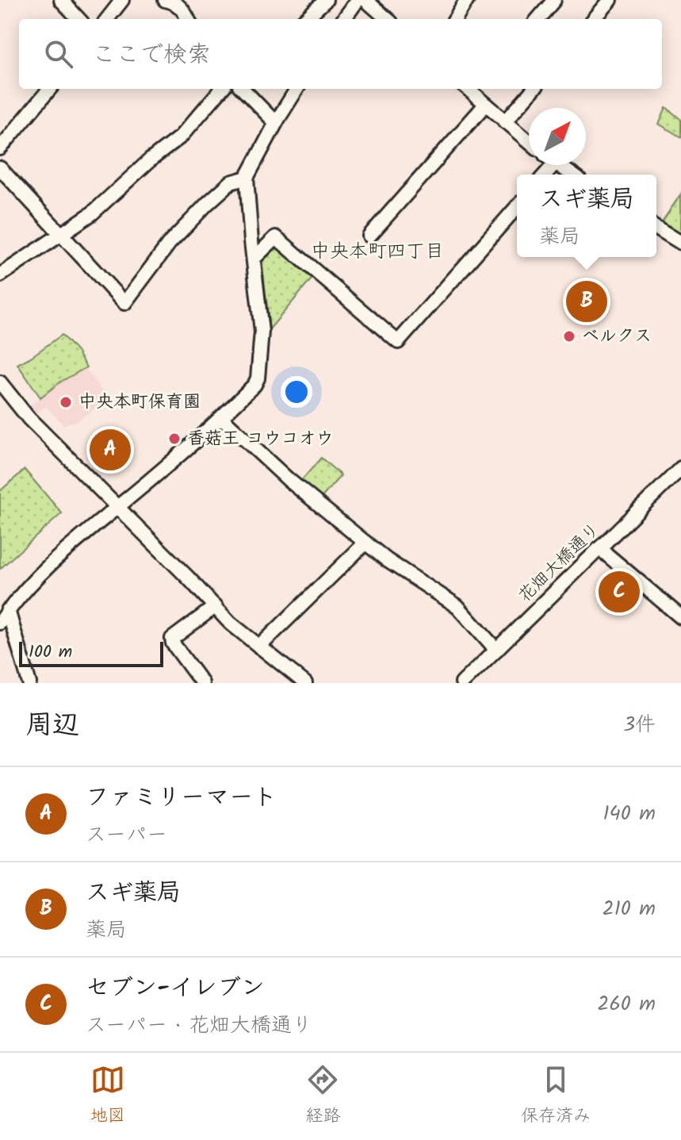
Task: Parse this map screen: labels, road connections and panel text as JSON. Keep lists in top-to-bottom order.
{
  "streets": {
    "street": ["花畑大橋通り"]
  },
  "districts": ["中央本町四丁目"],
  "places": ["ベルクス", "中央本町保育園", "香菇王 コウコオウ"],
  "scale_bar": "100 m",
  "north": "top right",
  "page": {
    "search": "ここで検索",
    "popup": ["スギ薬局", "薬局"],
    "pins": ["B", "A", "C"],
    "scale": "100 m",
    "heading": ["周辺", "3件"],
    "list": [
      {
        "mark": "A",
        "name": "ファミリーマート",
        "note": "スーパー",
        "value": "140 m"
      },
      {
        "mark": "B",
        "name": "スギ薬局",
        "note": "薬局",
        "value": "210 m"
      },
      {
        "mark": "C",
        "name": "セブン-イレブン",
        "note": "スーパー · 花畑大橋通り",
        "value": "260 m"
      }
    ],
    "nav": ["地図", "経路", "保存済み"]
  }
}
